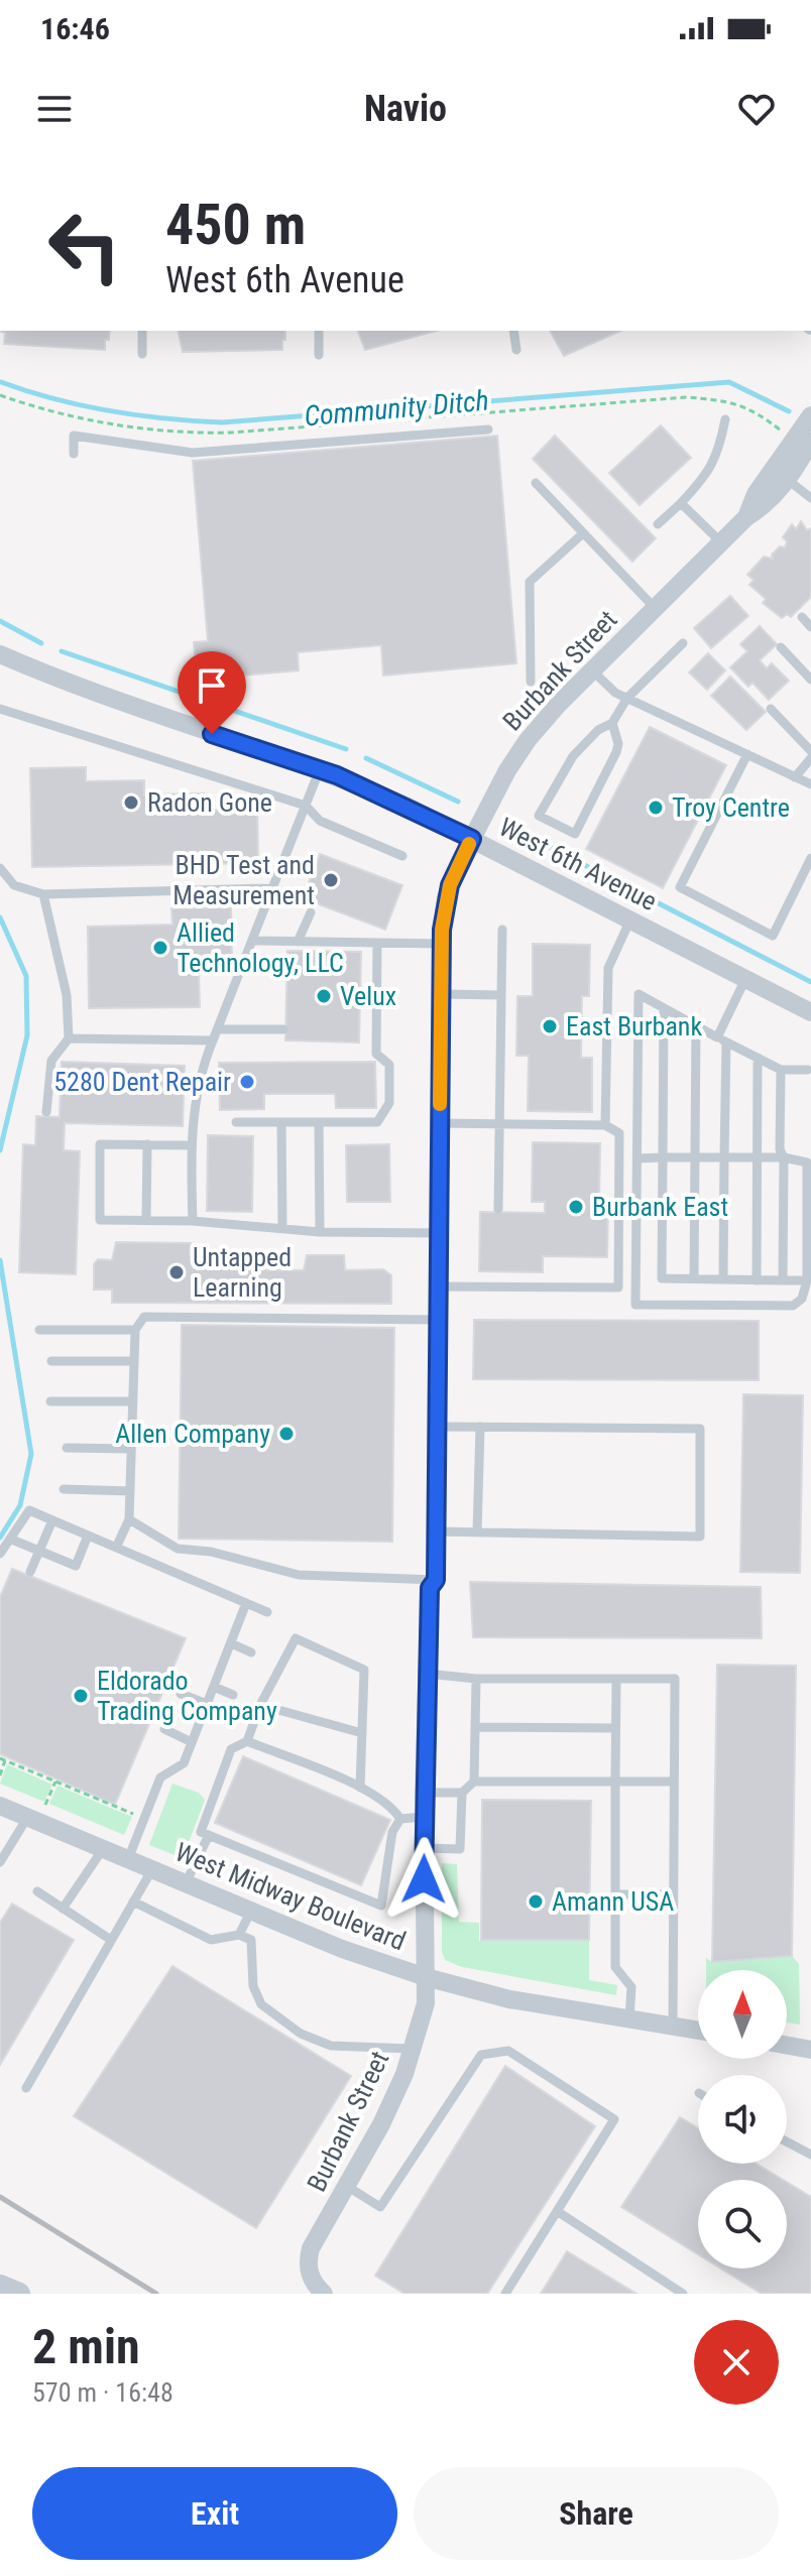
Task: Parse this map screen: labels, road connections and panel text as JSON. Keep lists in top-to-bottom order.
{
  "streets": {
    "street": ["Burbank Street", "West 6th Avenue", "West Midway Boulevard"]
  },
  "crossings": [
    ["Burbank Street", "West 6th Avenue"],
    ["Burbank Street", "West Midway Boulevard"]
  ],
  "water": ["Community Ditch"],
  "places": [
    "Radon Gone",
    "Troy Centre",
    "BHD Test and Measurement",
    "Allied Technology, LLC",
    "Velux",
    "East Burbank",
    "5280 Dent Repair",
    "Burbank East",
    "Untapped Learning",
    "Allen Company",
    "Eldorado Trading Company",
    "Amann USA"
  ],
  "north": "top",
  "page": {
    "status": "16:46",
    "header": "Navio",
    "turn": ["450 m", "West 6th Avenue"],
    "heading": ["2 min", "570 m · 16:48"],
    "buttons": ["Exit", "Share"]
  }
}
